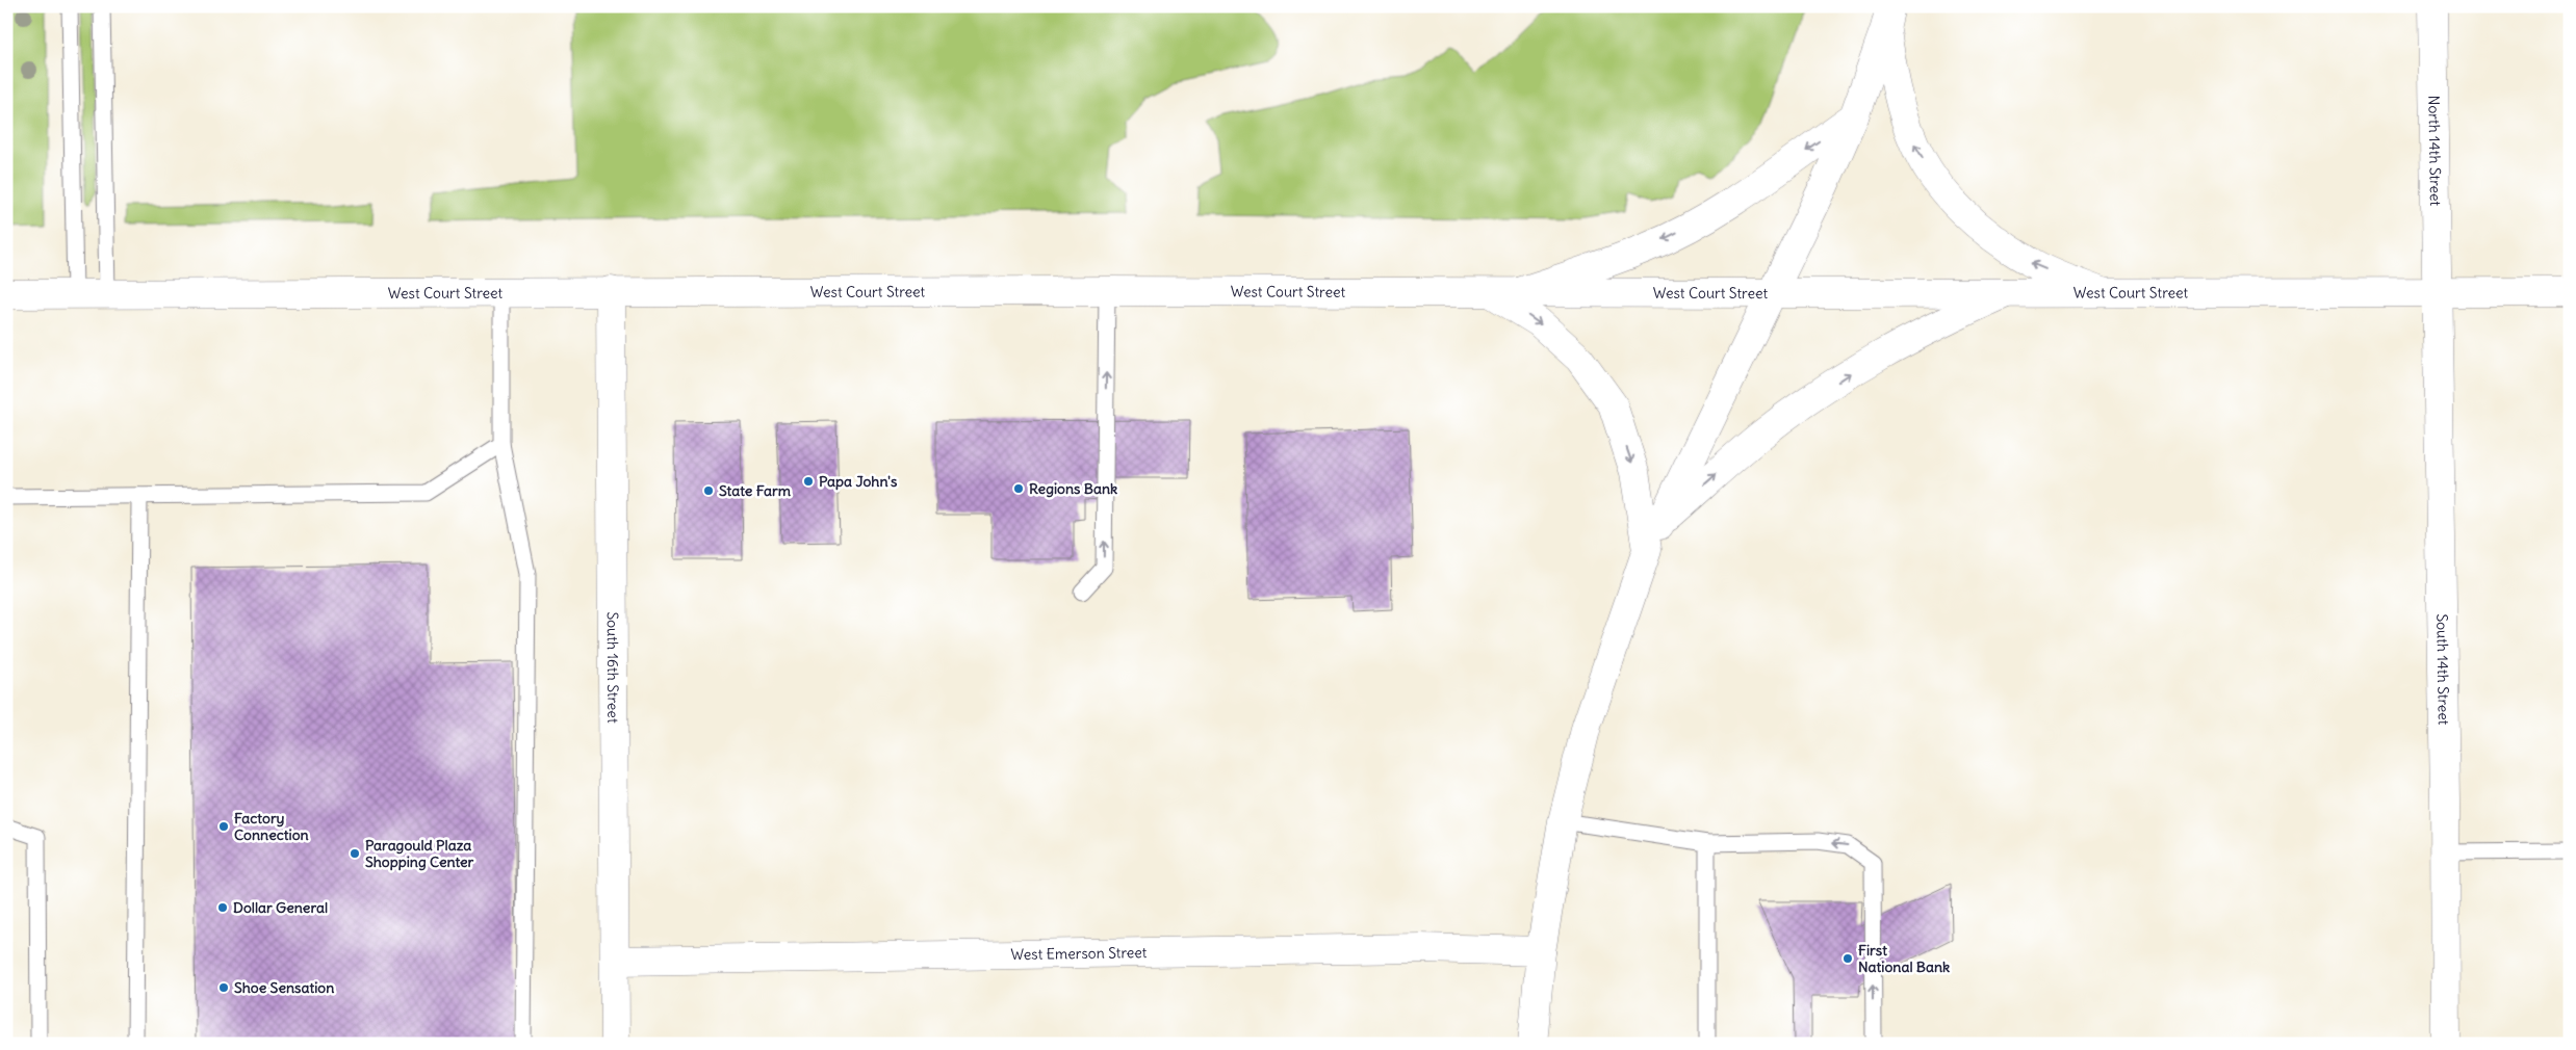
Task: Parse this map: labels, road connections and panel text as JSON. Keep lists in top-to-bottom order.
{
  "streets": {
    "main road": [
      "North 14th Street",
      "West Court Street",
      "South 16th Street",
      "South 14th Street",
      "West Emerson Street"
    ]
  },
  "crossings": [
    ["North 14th Street", "West Court Street"],
    ["North 14th Street", "South 14th Street"],
    ["West Court Street", "South 16th Street"],
    ["West Court Street", "South 14th Street"],
    ["South 16th Street", "West Emerson Street"]
  ],
  "places": [
    "Papa John's",
    "Regions Bank",
    "State Farm",
    "Factory Connection",
    "Paragould Plaza Shopping Center",
    "Dollar General",
    "First National Bank",
    "Shoe Sensation"
  ]
}
